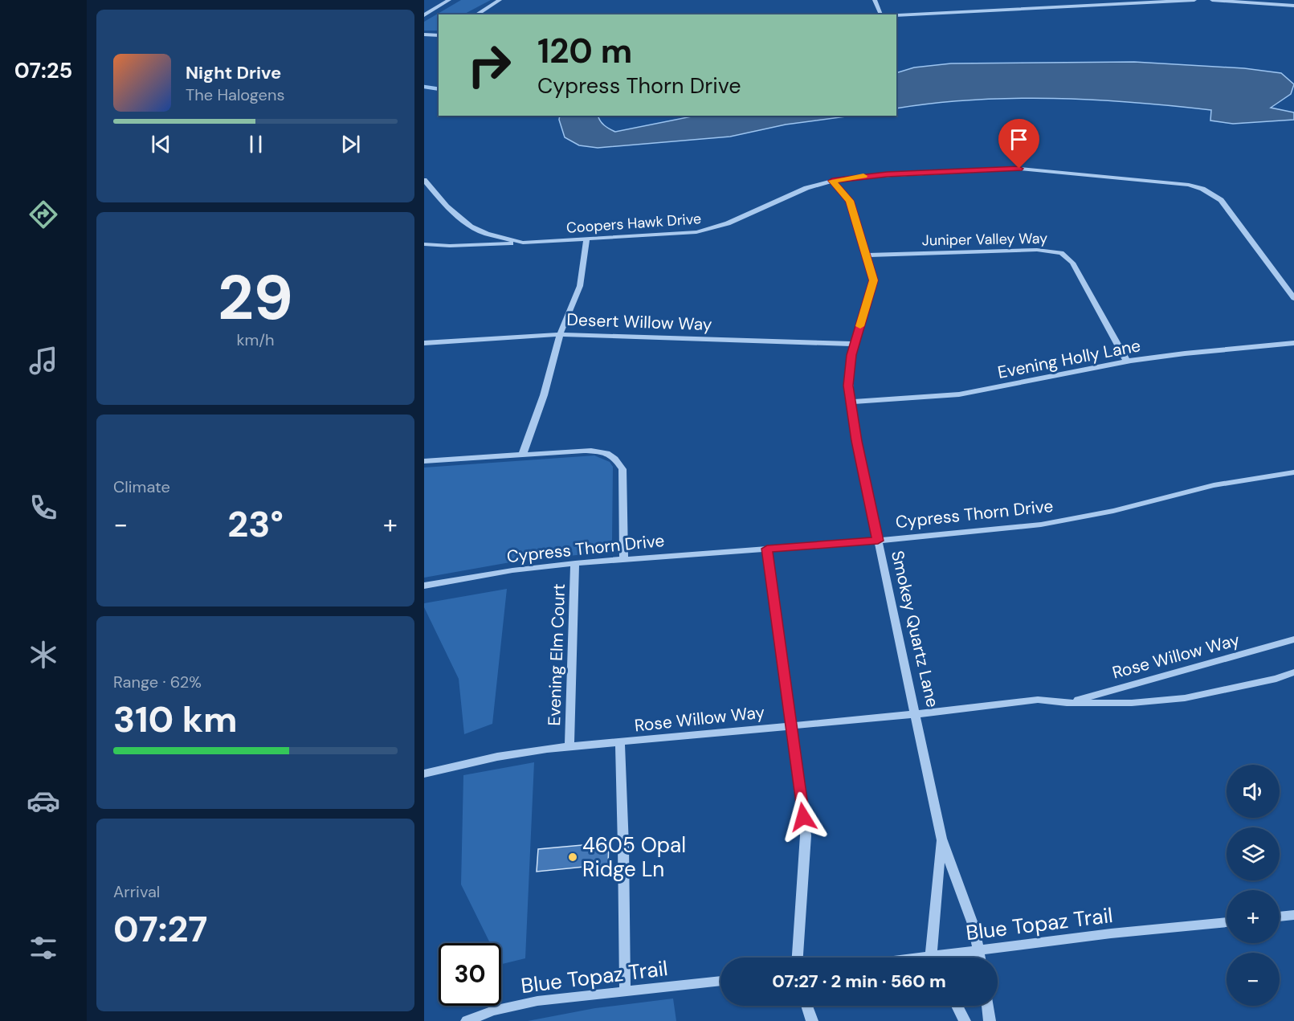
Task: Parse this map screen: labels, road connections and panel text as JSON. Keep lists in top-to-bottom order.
{
  "streets": {
    "street": [
      "Coopers Hawk Drive",
      "Juniper Valley Way",
      "Desert Willow Way",
      "Evening Holly Lane",
      "Cypress Thorn Drive",
      "Smokey Quartz Lane",
      "Evening Elm Court",
      "Rose Willow Way",
      "Blue Topaz Trail"
    ]
  },
  "crossings": [
    ["Coopers Hawk Drive", "Smokey Quartz Lane"],
    ["Juniper Valley Way", "Evening Holly Lane"],
    ["Juniper Valley Way", "Smokey Quartz Lane"],
    ["Desert Willow Way", "Smokey Quartz Lane"],
    ["Evening Holly Lane", "Smokey Quartz Lane"],
    ["Cypress Thorn Drive", "Smokey Quartz Lane"],
    ["Cypress Thorn Drive", "Evening Elm Court"],
    ["Smokey Quartz Lane", "Rose Willow Way"],
    ["Smokey Quartz Lane", "Blue Topaz Trail"],
    ["Evening Elm Court", "Rose Willow Way"]
  ],
  "places": ["4605 Opal Ridge Ln"],
  "page": {
    "tabs": "07:25",
    "turn": ["120 m", "Cypress Thorn Drive"],
    "song": ["Night Drive", "The Halogens"],
    "tile": [
      ["29", "km/h"],
      "Climate",
      ["Range · 62%", "310 km"],
      ["Arrival", "07:27"]
    ],
    "heat": ["−", "23°", "+"],
    "map_buttons": ["+", "−"],
    "limit": "30",
    "trip": "07:27 · 2 min · 560 m"
  }
}
